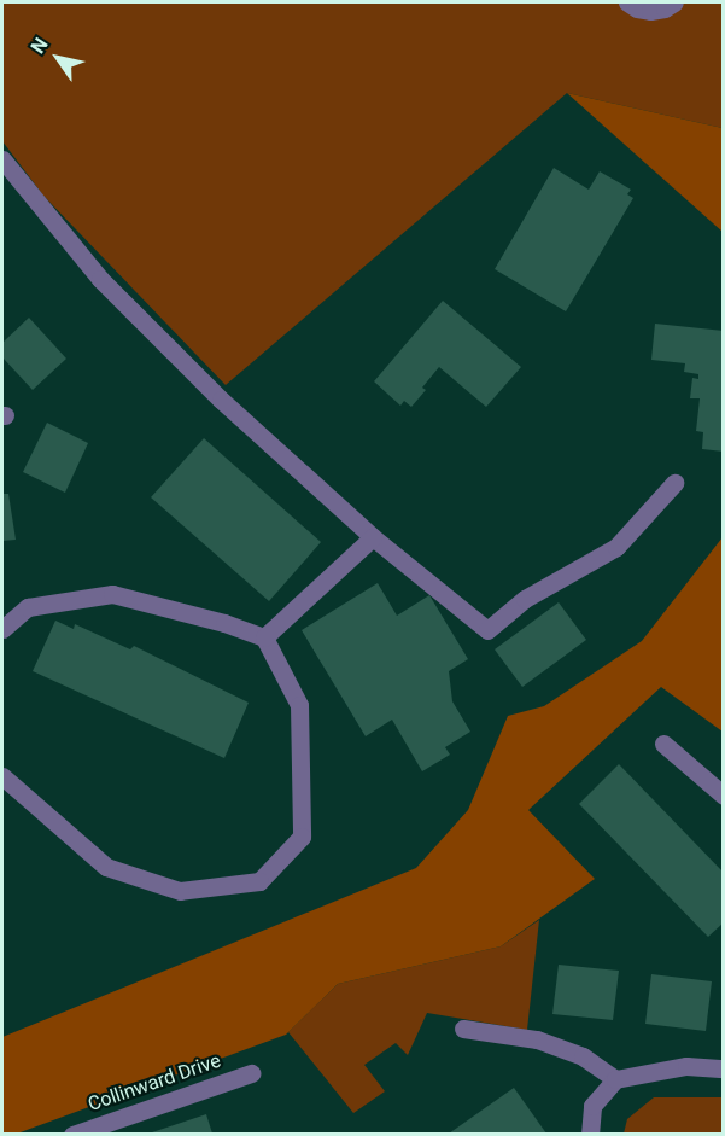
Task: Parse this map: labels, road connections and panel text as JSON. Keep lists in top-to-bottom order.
{
  "streets": {
    "street": ["Collinward Drive"]
  },
  "north": "top left"
}
